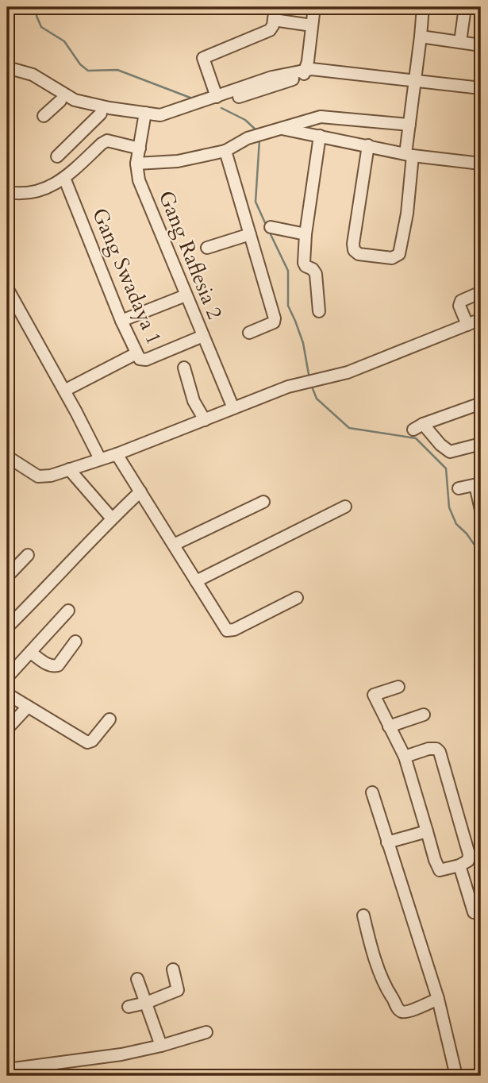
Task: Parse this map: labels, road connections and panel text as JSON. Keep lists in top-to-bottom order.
{
  "streets": {
    "street": ["Gang Raflesia 2", "Gang Swadaya 1"]
  },
  "crossings": [
    ["Gang Raflesia 2", "Gang Swadaya 1"]
  ]
}
